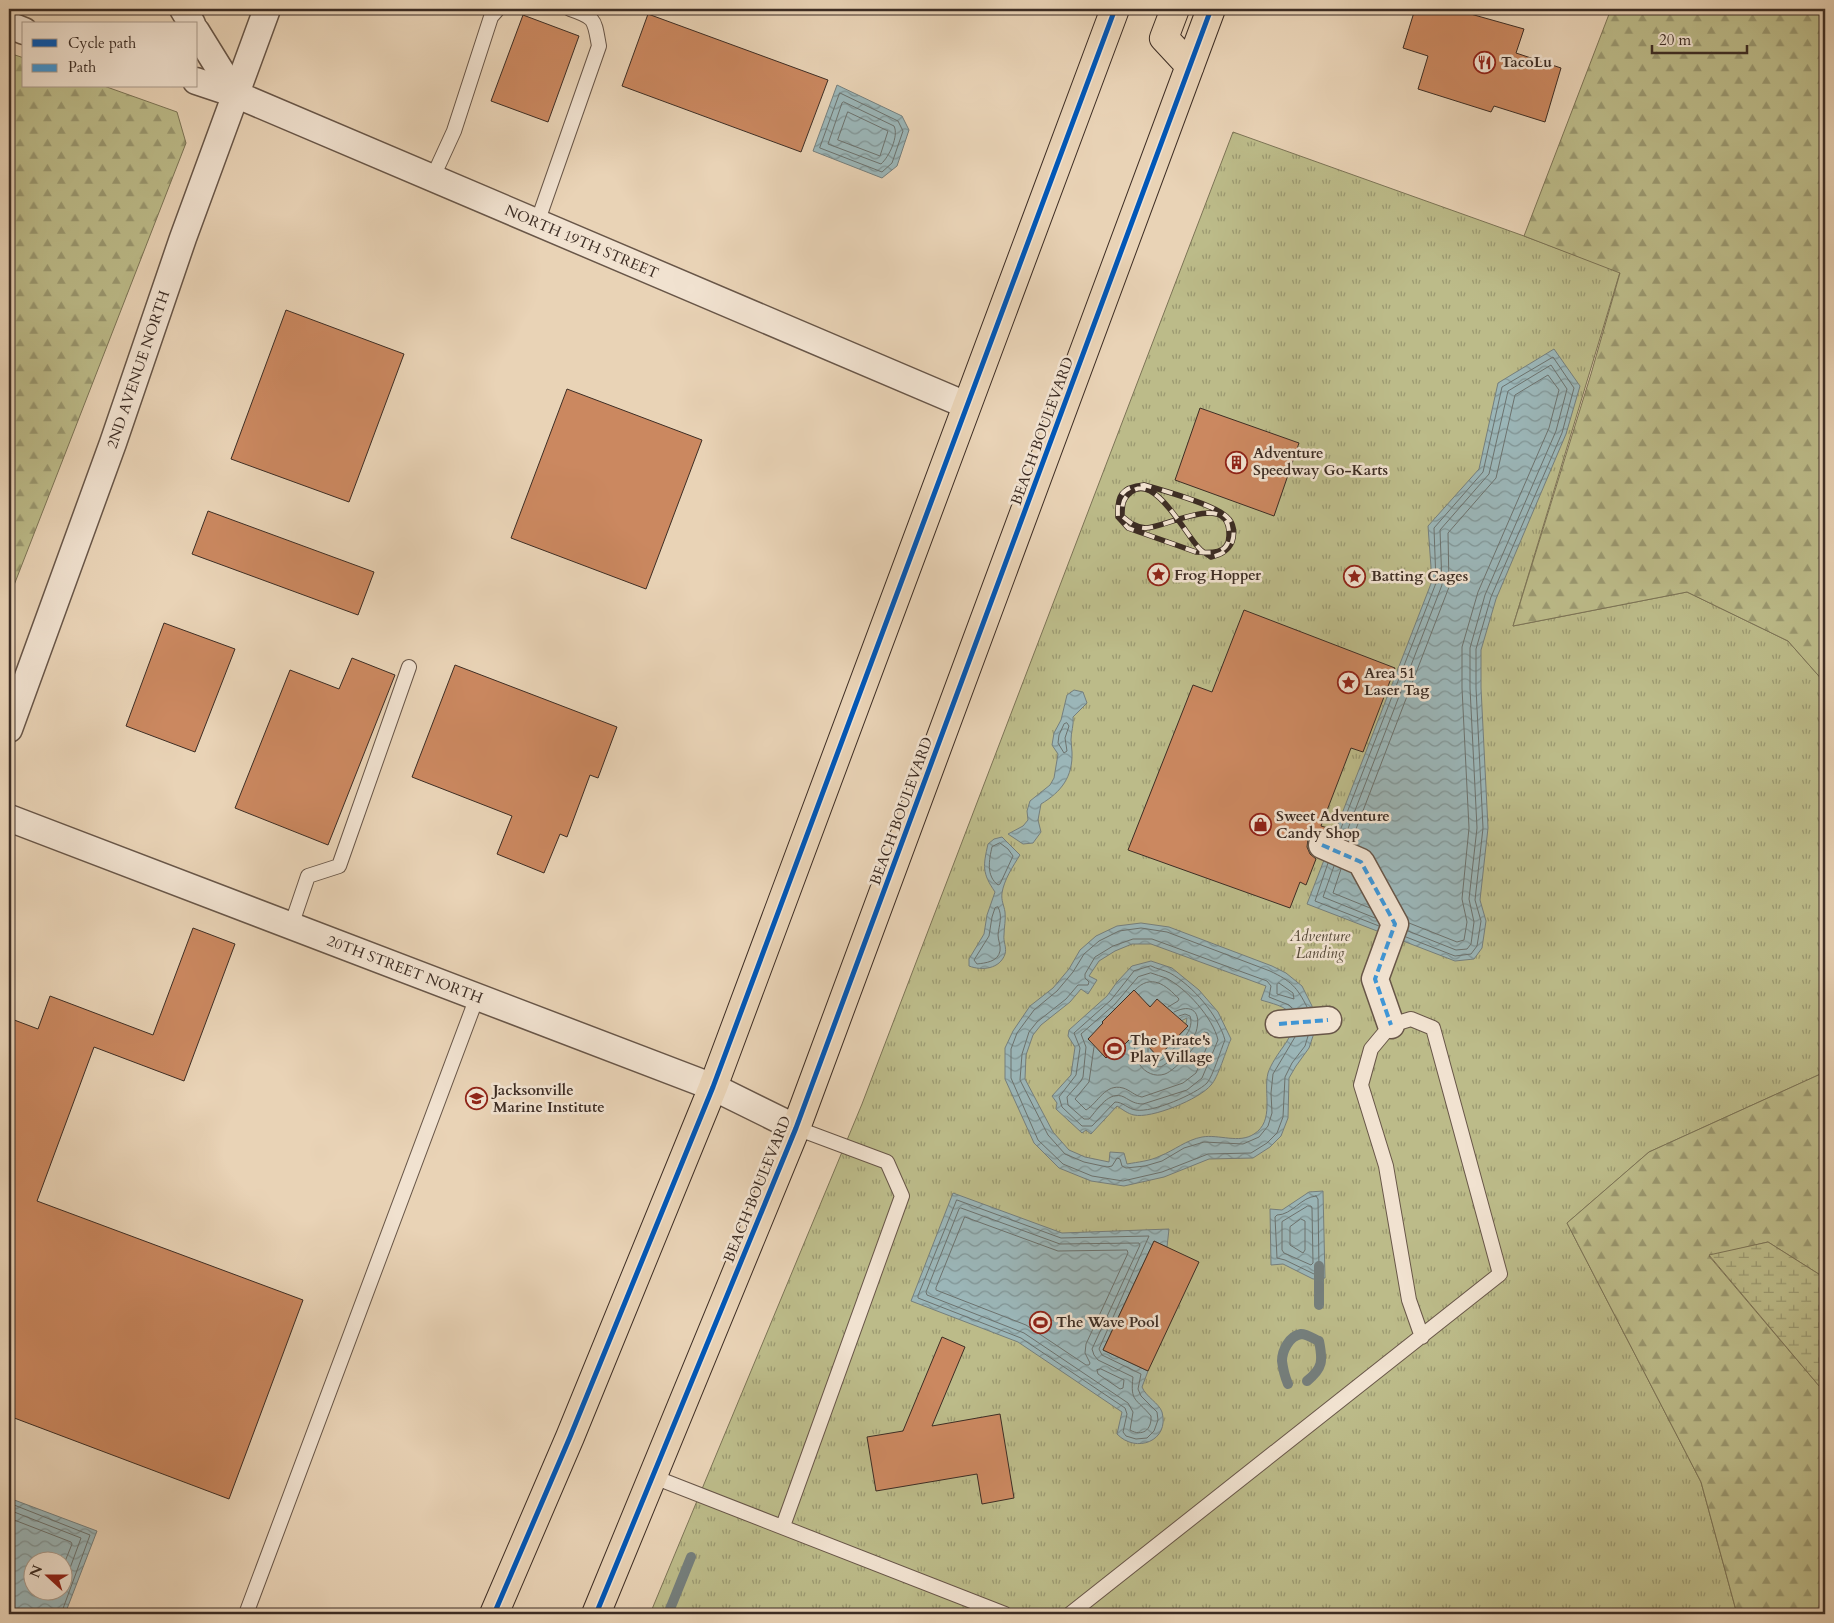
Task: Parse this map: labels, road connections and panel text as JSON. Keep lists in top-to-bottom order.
{
  "streets": {
    "highway": ["BEACH BOULEVARD"],
    "street": ["NORTH 19TH STREET", "2ND AVENUE NORTH", "20TH STREET NORTH"]
  },
  "crossings": [
    ["NORTH 19TH STREET", "2ND AVENUE NORTH"],
    ["BEACH BOULEVARD", "20TH STREET NORTH"]
  ],
  "parks": ["Adventure Landing"],
  "places": {
    "restaurant": ["TacoLu"],
    "building": ["Adventure Speedway Go-Karts"],
    "place": ["Frog Hopper", "Batting Cages", "Area 51 Laser Tag"],
    "shop": ["Sweet Adventure Candy Shop"],
    "sports": ["The Pirate's Play Village", "The Wave Pool"],
    "school or university": ["Jacksonville Marine Institute"]
  },
  "legend": ["Cycle path", "Path"],
  "scale_bar": "20 m",
  "north": "left"
}
